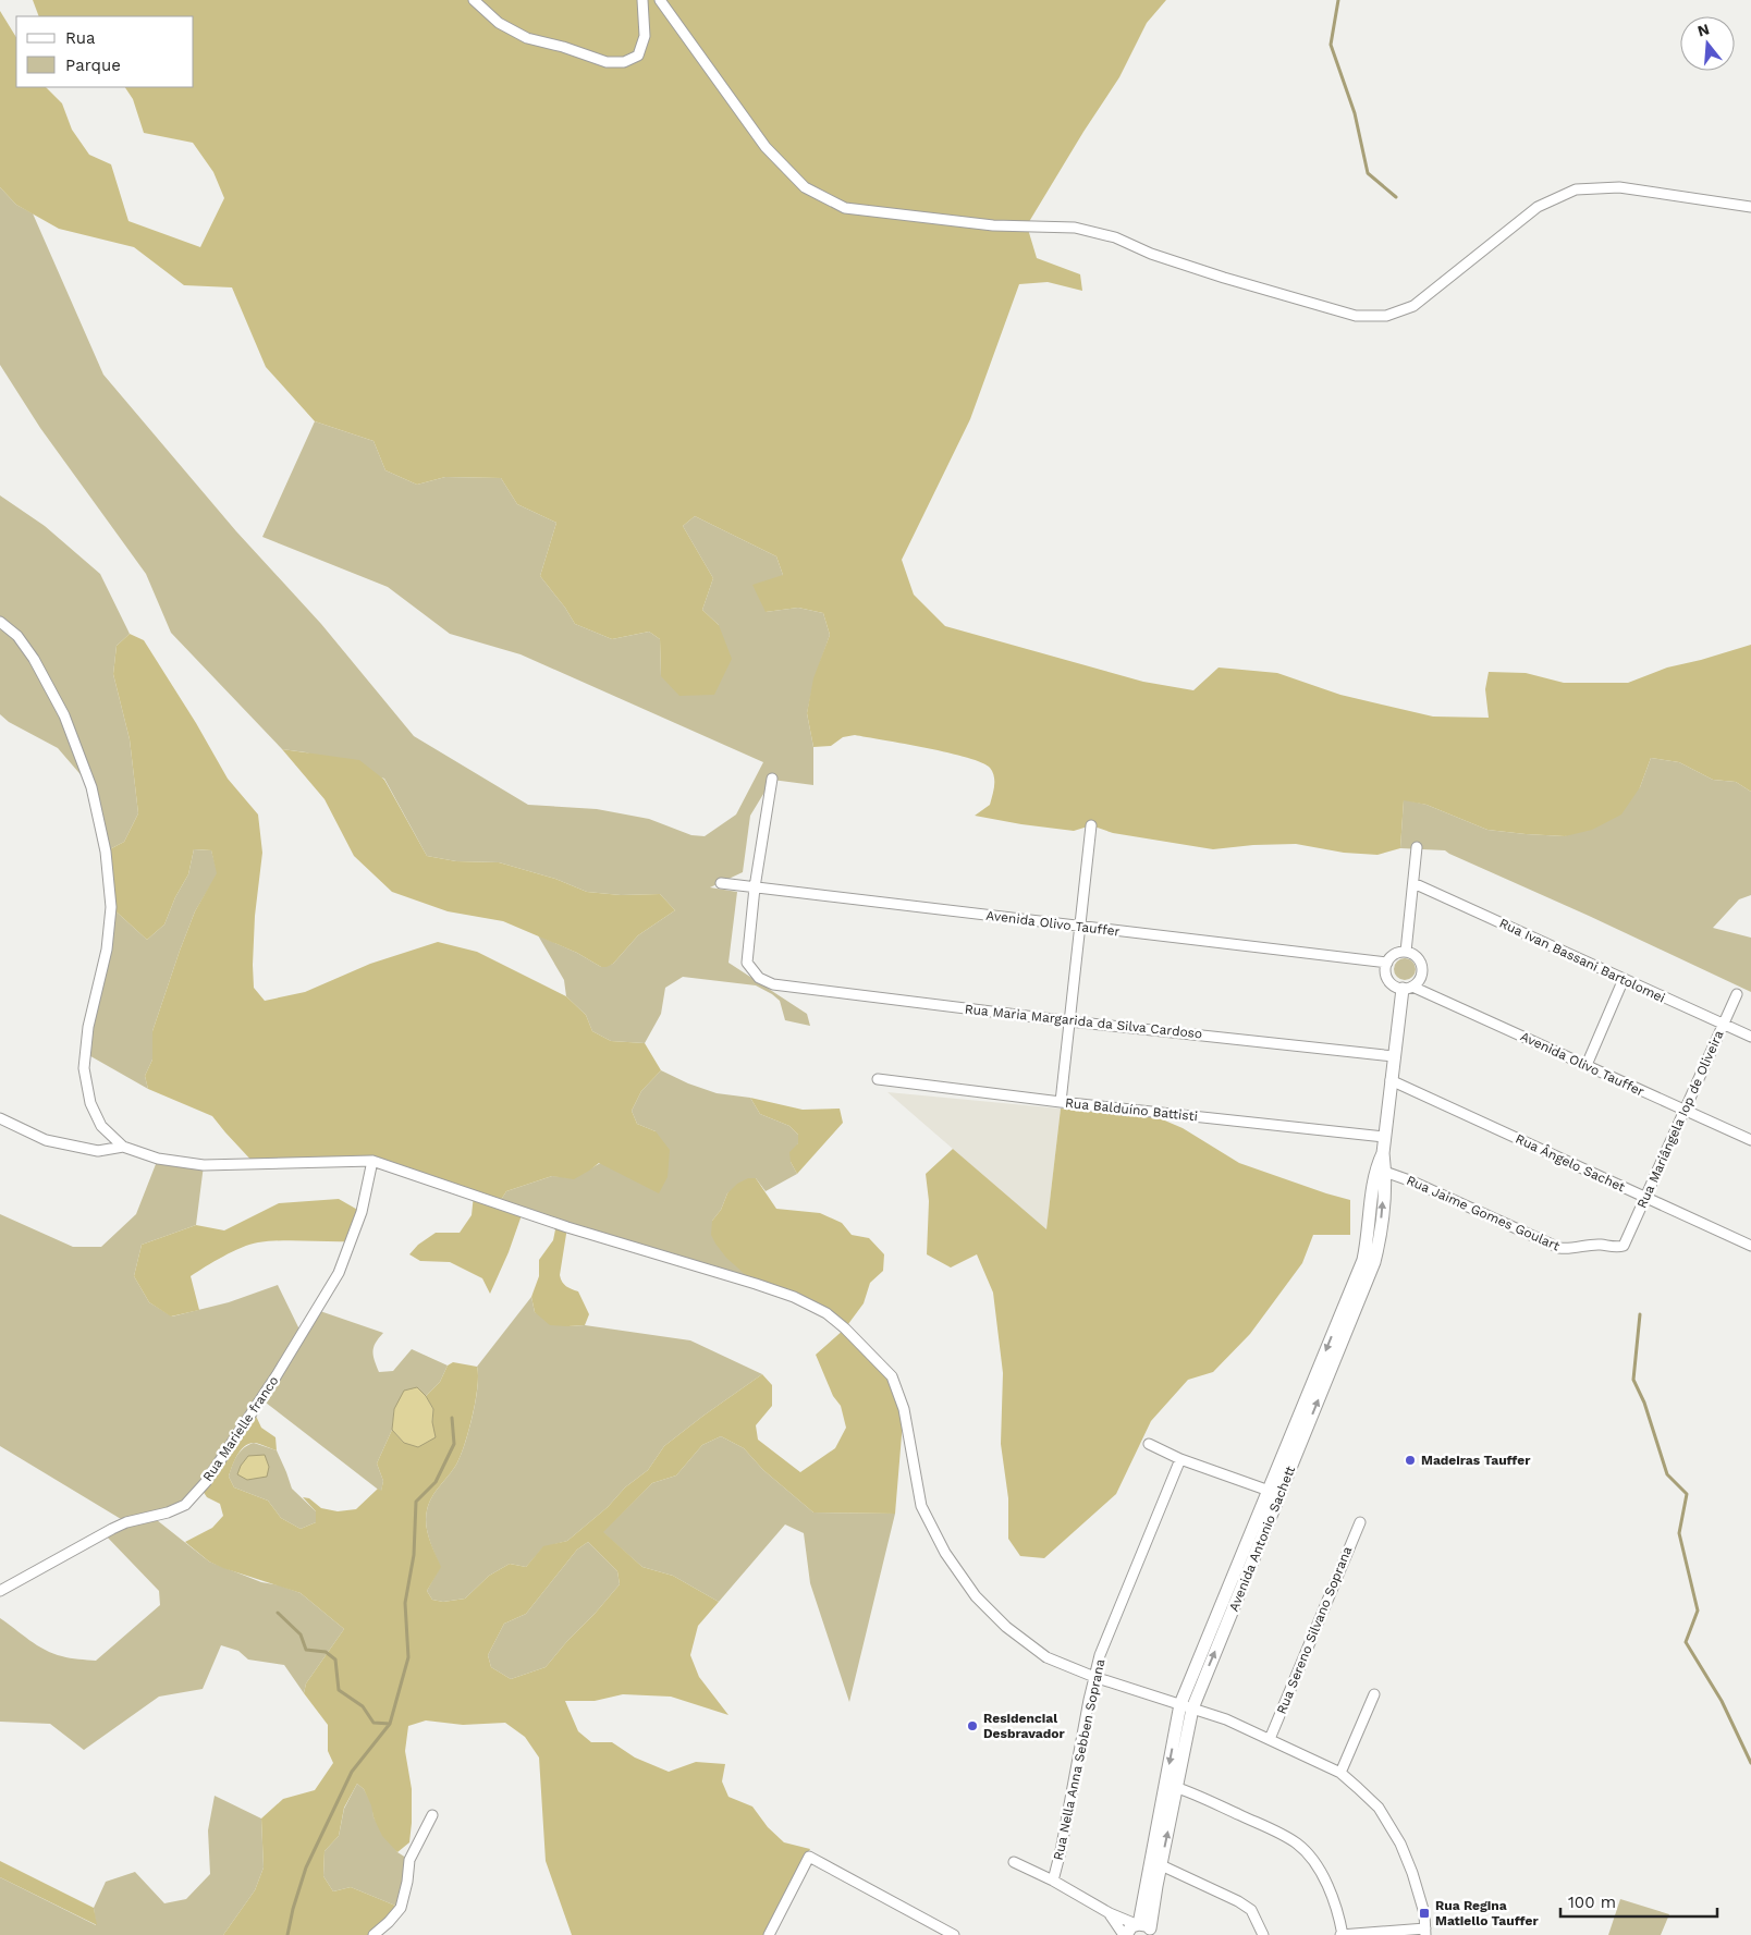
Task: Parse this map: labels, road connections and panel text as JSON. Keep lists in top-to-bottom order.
{
  "streets": {
    "street": [
      "Avenida Olivo Tauffer",
      "Rua Ivan Bassani Bartolomei",
      "Rua Maria Margarida da Silva Cardoso",
      "Rua Balduíno Battisti",
      "Rua Mariângela Iop de Oliveira",
      "Rua Ângelo Sachet",
      "Rua Jaime Gomes Goulart",
      "Rua Marielle franco",
      "Avenida Antonio Sachett",
      "Rua Sereno Silvano Soprana",
      "Rua Nella Anna Sebben Soprana"
    ]
  },
  "crossings": [
    ["Avenida Olivo Tauffer", "Rua Maria Margarida da Silva Cardoso"],
    ["Avenida Olivo Tauffer", "Rua Mariângela Iop de Oliveira"],
    ["Avenida Olivo Tauffer", "Avenida Antonio Sachett"],
    ["Rua Ivan Bassani Bartolomei", "Rua Mariângela Iop de Oliveira"],
    ["Rua Maria Margarida da Silva Cardoso", "Avenida Antonio Sachett"],
    ["Rua Balduíno Battisti", "Avenida Antonio Sachett"],
    ["Rua Mariângela Iop de Oliveira", "Rua Ângelo Sachet"],
    ["Rua Mariângela Iop de Oliveira", "Rua Jaime Gomes Goulart"],
    ["Rua Ângelo Sachet", "Avenida Antonio Sachett"],
    ["Rua Jaime Gomes Goulart", "Avenida Antonio Sachett"]
  ],
  "places": {
    "other": ["Madeiras Tauffer", "Residencial Desbravador"],
    "transit": ["Rua Regina Matiello Tauffer"]
  },
  "legend": ["Rua", "Parque"],
  "scale_bar": "100 m",
  "north": "top"
}
